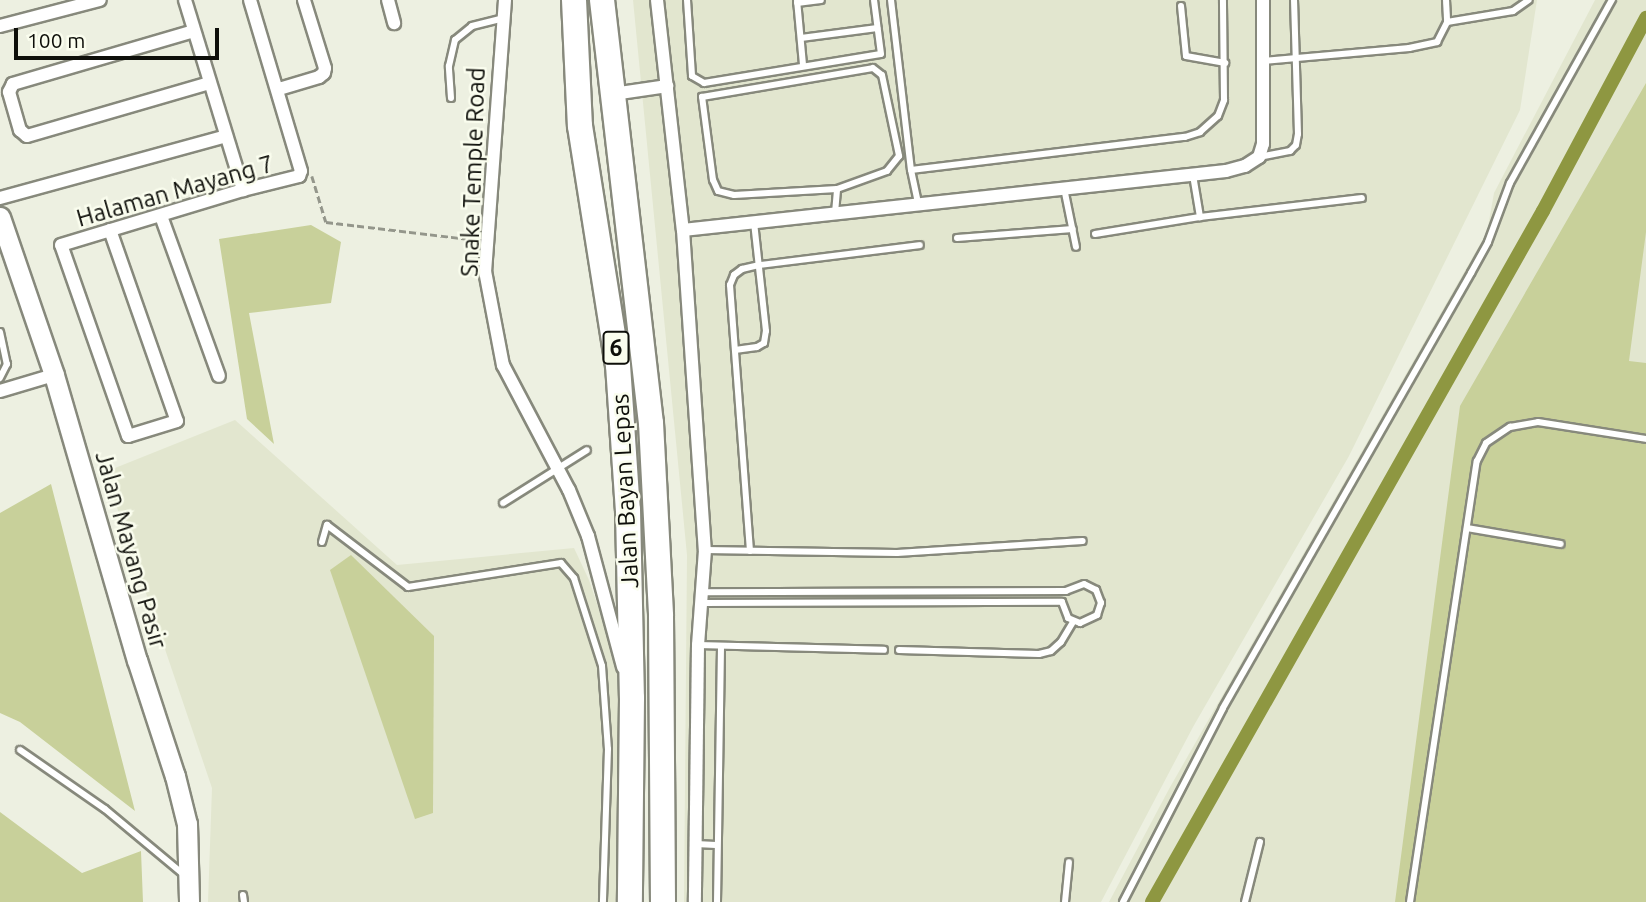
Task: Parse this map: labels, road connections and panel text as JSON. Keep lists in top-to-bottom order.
{
  "streets": {
    "highway": ["6", "Jalan Bayan Lepas"],
    "street": ["Snake Temple Road", "Halaman Mayang 7", "Jalan Mayang Pasir"]
  },
  "crossings": [
    ["Snake Temple Road", "Jalan Bayan Lepas"]
  ],
  "scale_bar": "100 m"
}
